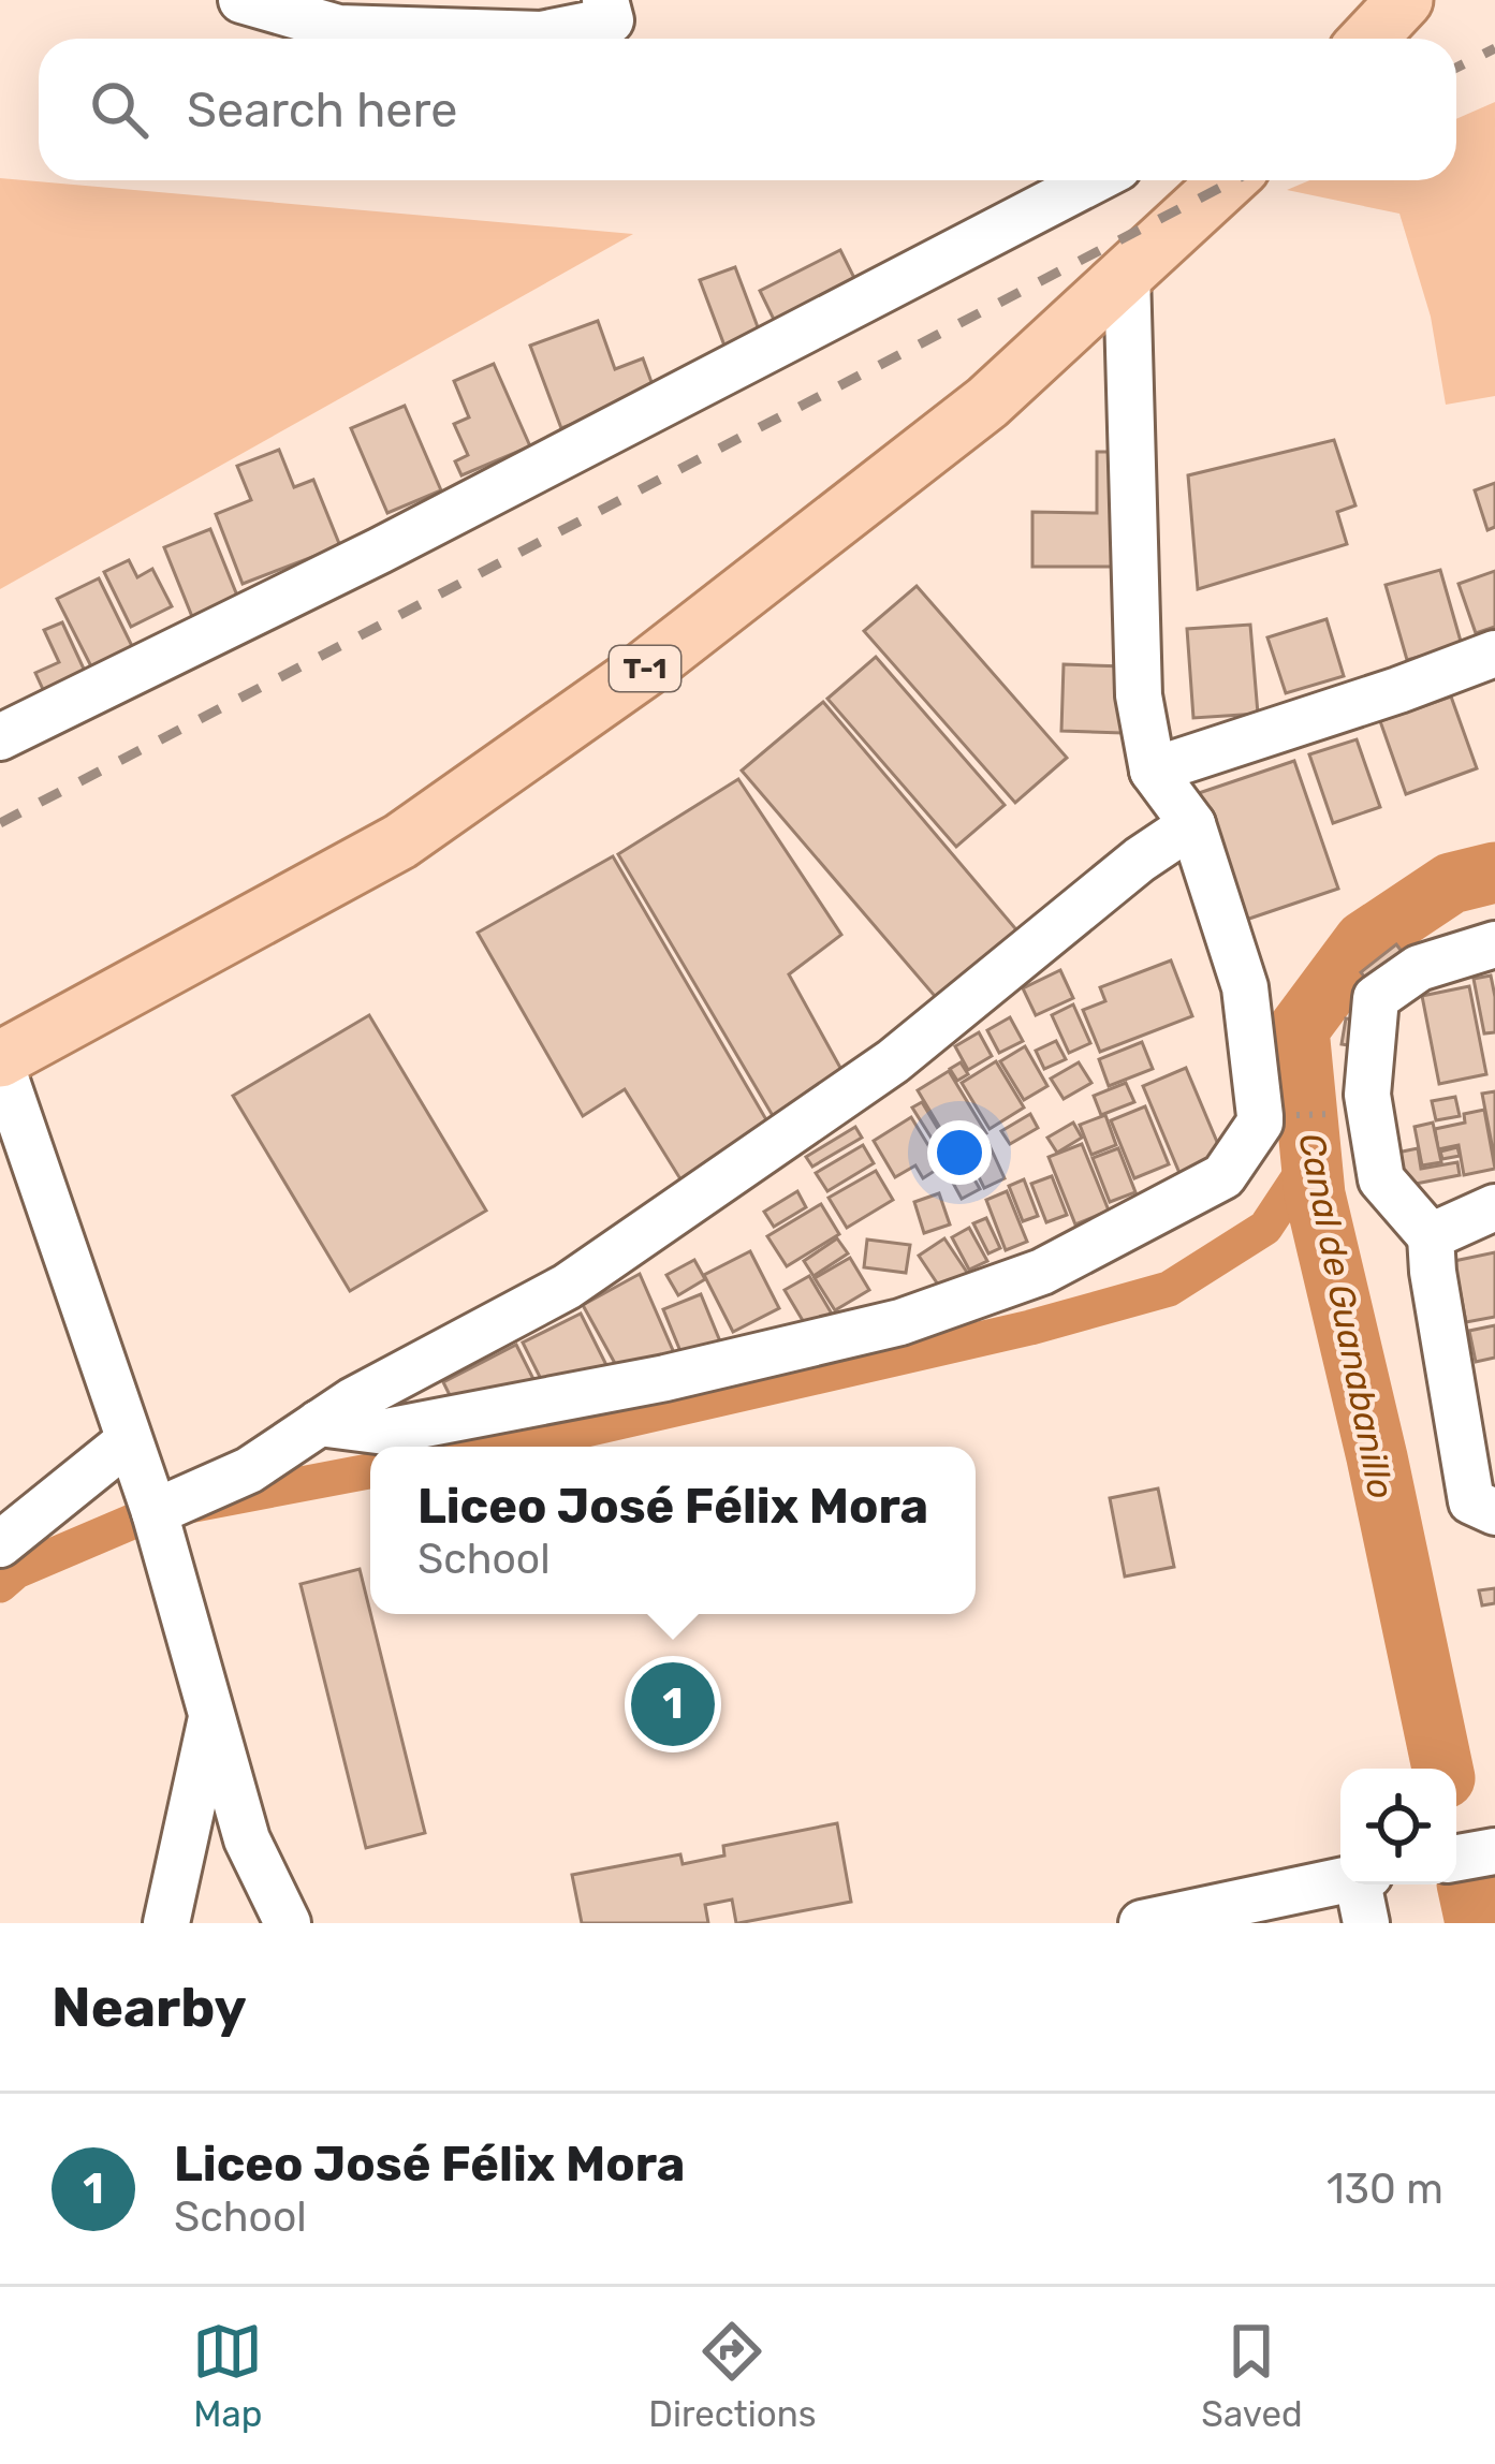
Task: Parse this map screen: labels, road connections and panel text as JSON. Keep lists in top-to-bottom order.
{
  "streets": {
    "main road": ["T-1"]
  },
  "water": ["Canal de Guanabanillo"],
  "page": {
    "search": "Search here",
    "popup": ["Liceo José Félix Mora", "School"],
    "pins": "1",
    "heading": "Nearby",
    "list": [
      {
        "mark": "1",
        "name": "Liceo José Félix Mora",
        "note": "School",
        "value": "130 m"
      }
    ],
    "nav": ["Map", "Directions", "Saved"]
  }
}
